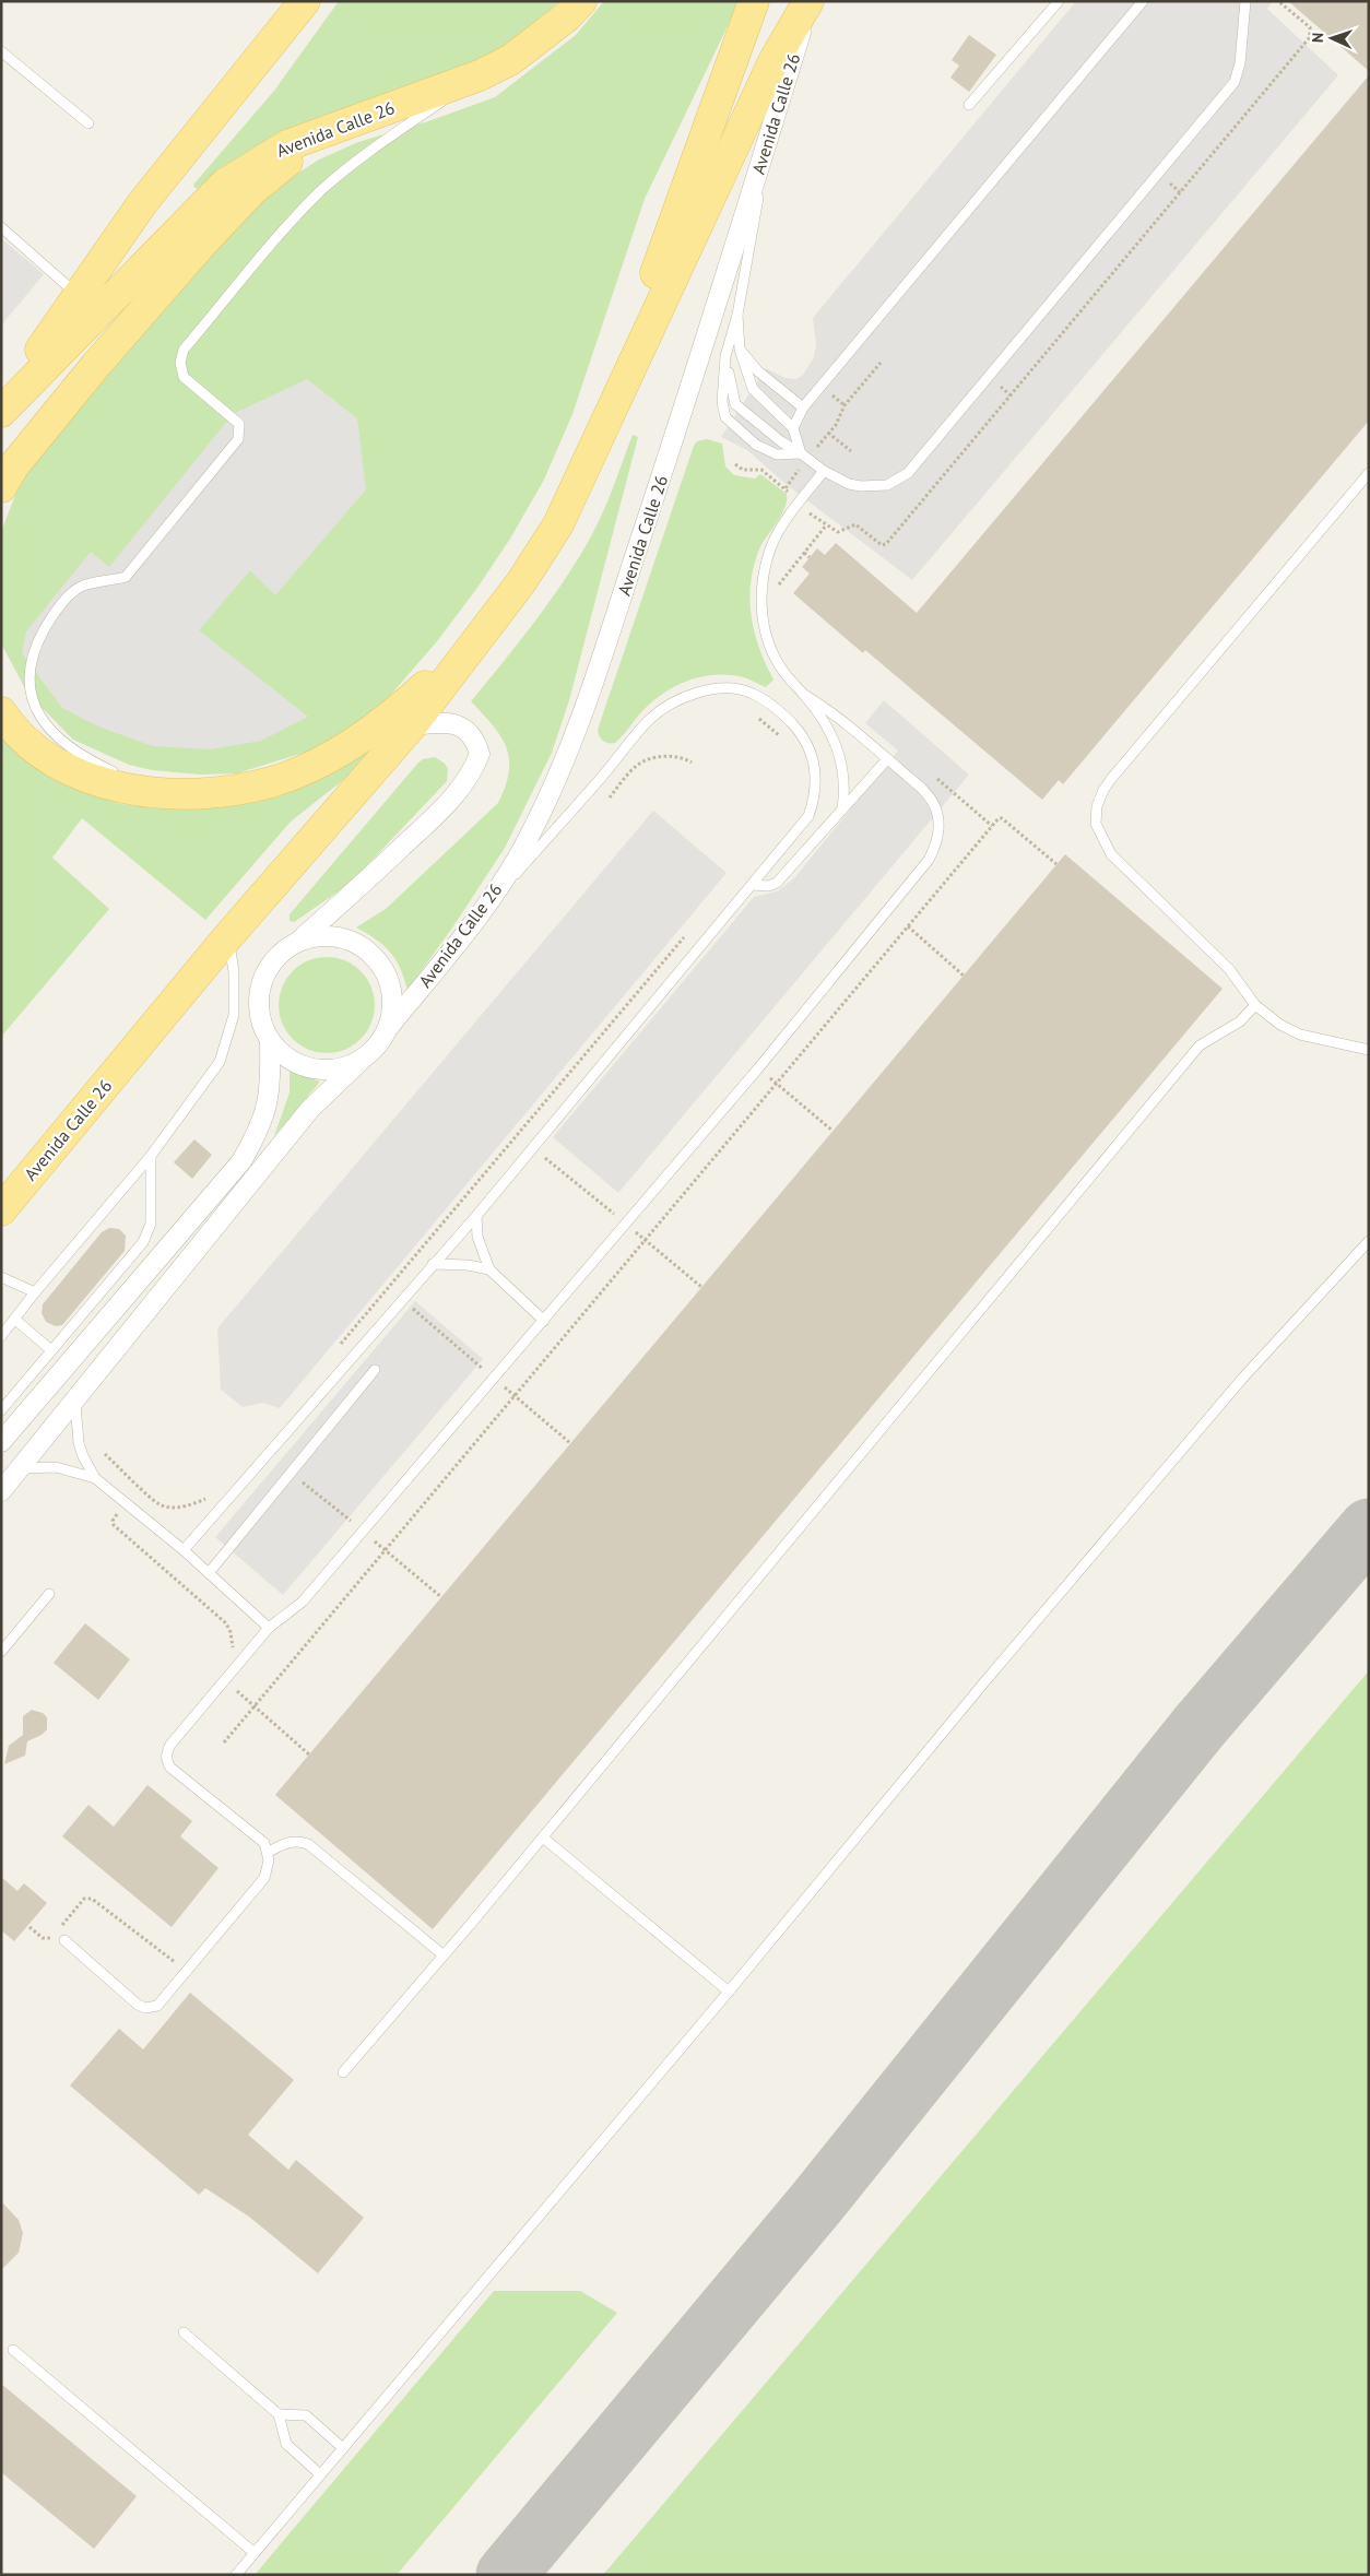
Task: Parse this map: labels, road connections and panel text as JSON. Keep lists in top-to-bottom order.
{
  "streets": {
    "main road": ["Avenida Calle 26"]
  },
  "north": "left"
}
